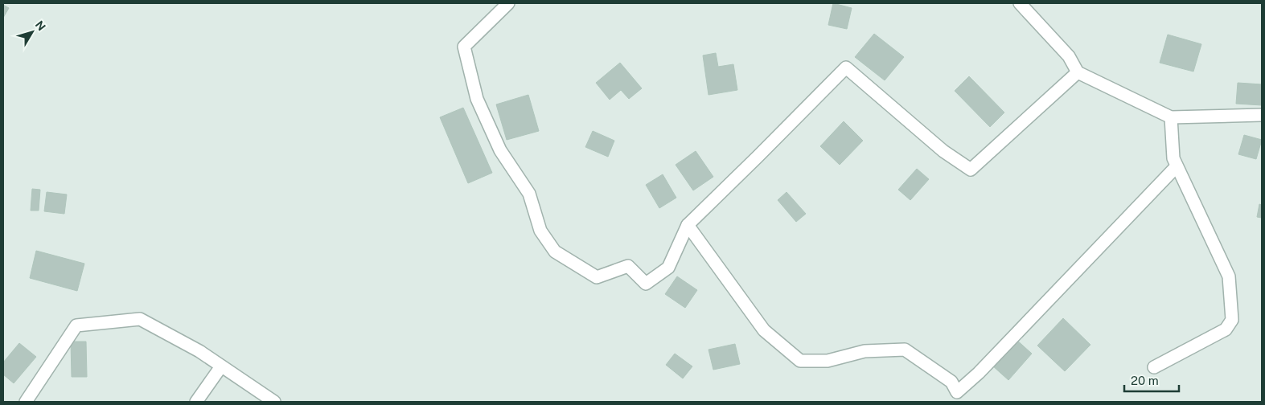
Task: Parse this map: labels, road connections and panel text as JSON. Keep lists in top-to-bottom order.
{
  "scale_bar": "20 m",
  "north": "top right"
}
